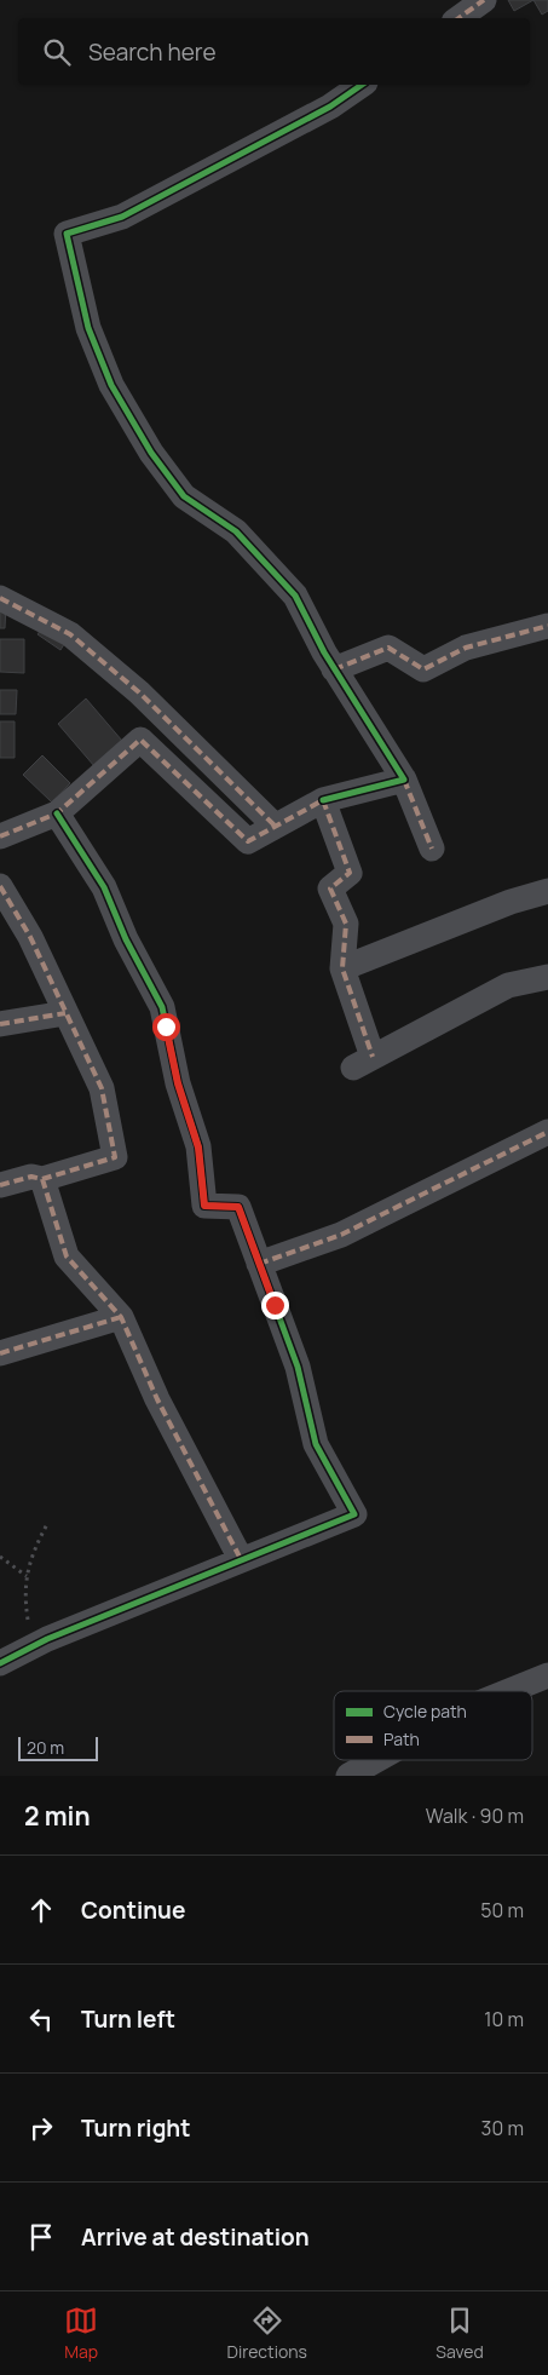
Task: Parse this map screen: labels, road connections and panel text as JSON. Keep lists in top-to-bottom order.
{
  "legend": ["Cycle path", "Path"],
  "scale_bar": "20 m",
  "page": {
    "search": "Search here",
    "scale": "20 m",
    "heading": ["2 min", "Walk · 90 m"],
    "list": [
      ["Continue", "50 m"],
      ["Turn left", "10 m"],
      ["Turn right", "30 m"],
      "Arrive at destination"
    ],
    "nav": ["Map", "Directions", "Saved"]
  }
}
